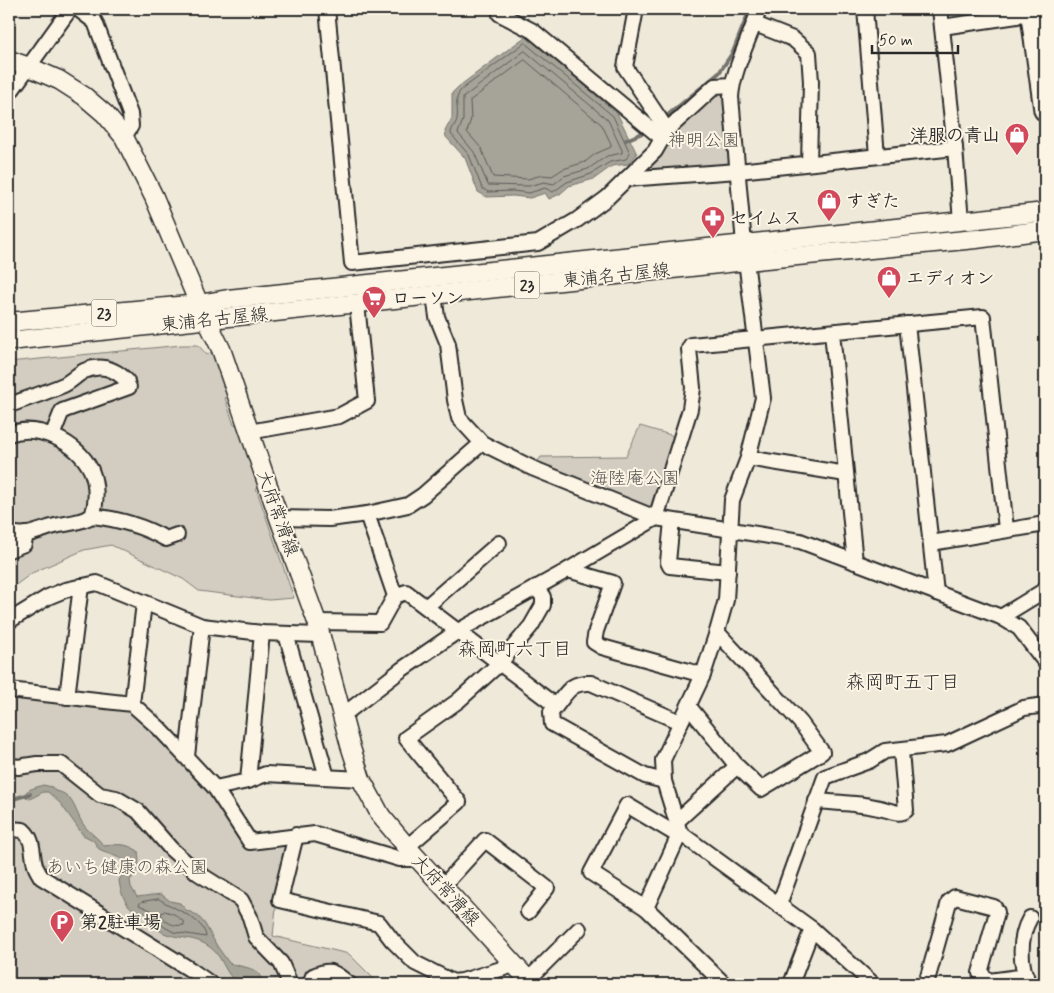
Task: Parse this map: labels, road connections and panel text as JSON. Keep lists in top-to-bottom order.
{
  "streets": {
    "main road": ["東浦名古屋線", "23", "大府常滑線"]
  },
  "crossings": [
    ["東浦名古屋線", "大府常滑線"]
  ],
  "districts": ["森岡町六丁目", "森岡町五丁目"],
  "parks": ["神明公園", "海陸庵公園", "あいち健康の森公園"],
  "places": {
    "shop": ["洋服の青山", "すぎた", "エディオン"],
    "pharmacy": ["セイムス"],
    "supermarket": ["ローソン"],
    "parking": ["第2駐車場"]
  },
  "scale_bar": "50 m"
}
